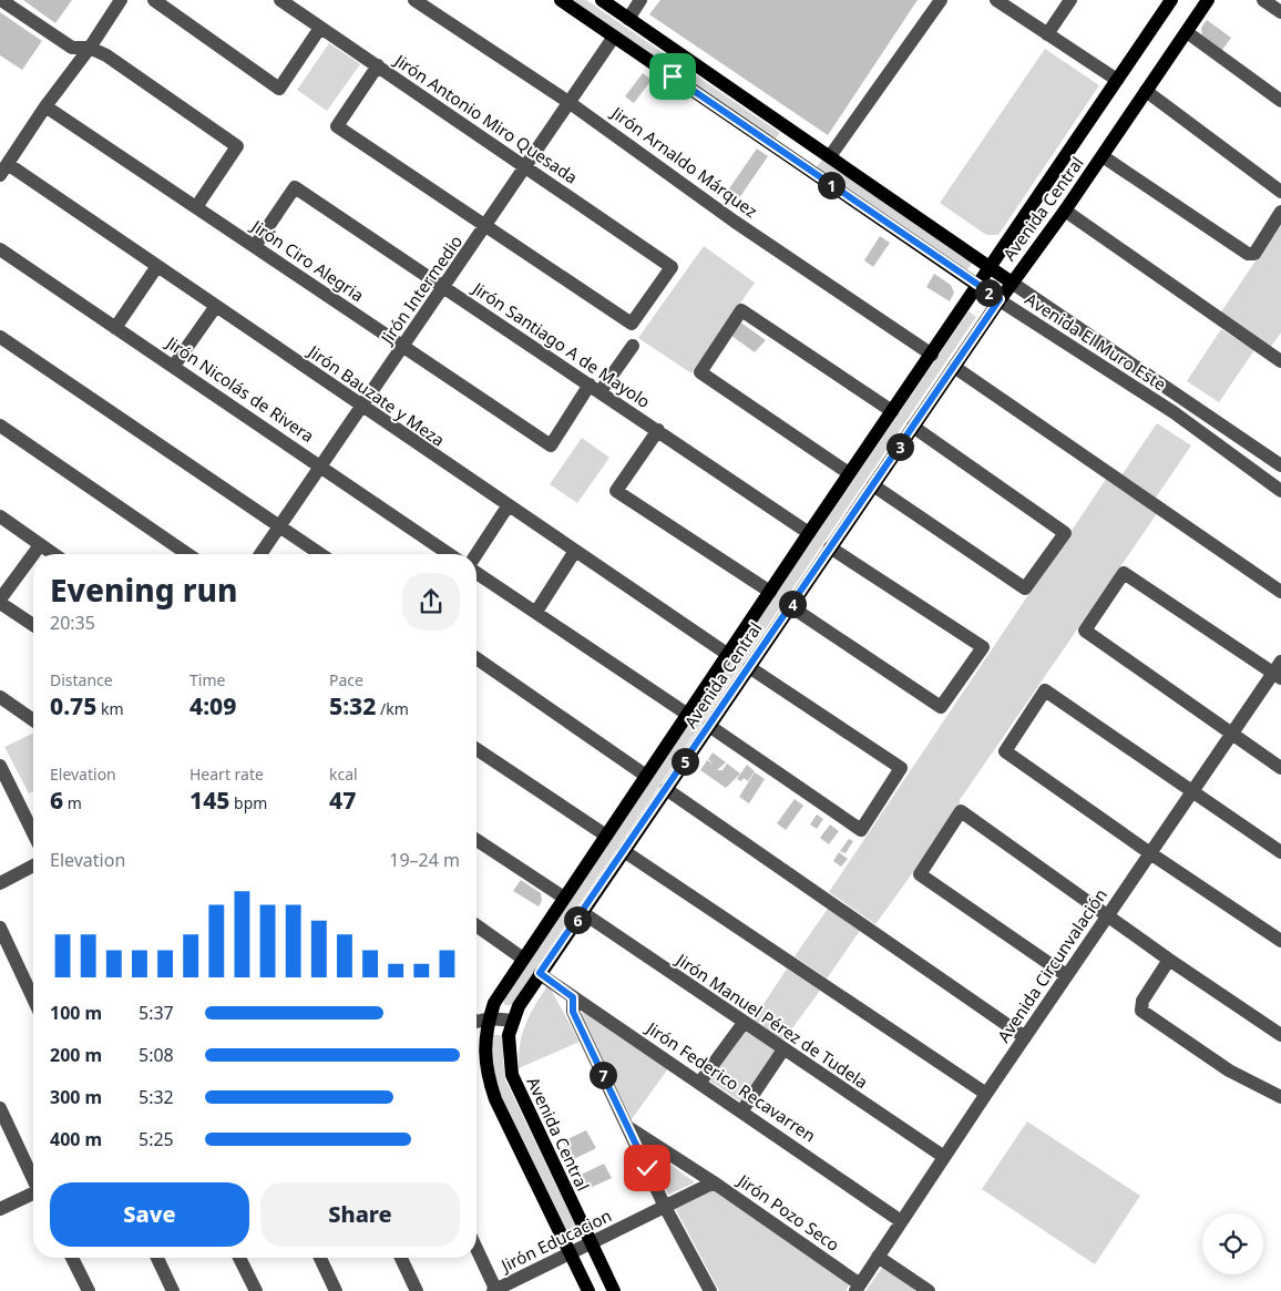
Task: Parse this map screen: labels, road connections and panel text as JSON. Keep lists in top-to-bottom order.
{
  "streets": {
    "main road": ["Avenida Central", "Avenida El Muro Este"],
    "street": [
      "Jirón Antonio Miro Quesada",
      "Jirón Arnaldo Márquez",
      "Jirón Ciro Alegria",
      "Jirón Intermedio",
      "Jirón Santiago A de Mayolo",
      "Jirón Nicolás de Rivera",
      "Jirón Bauzate y Meza",
      "Avenida Circunvalación",
      "Jirón Manuel Pérez de Tudela",
      "Jirón Federico Recavarren",
      "Jirón Pozo Seco",
      "Jirón Educacion"
    ]
  },
  "crossings": [
    ["Jirón Antonio Miro Quesada", "Jirón Intermedio"],
    ["Jirón Arnaldo Márquez", "Avenida Central"],
    ["Jirón Arnaldo Márquez", "Jirón Intermedio"],
    ["Avenida Central", "Avenida El Muro Este"],
    ["Avenida Central", "Jirón Santiago A de Mayolo"],
    ["Avenida Central", "Jirón Bauzate y Meza"],
    ["Avenida Central", "Jirón Manuel Pérez de Tudela"],
    ["Avenida Central", "Jirón Federico Recavarren"],
    ["Avenida Central", "Jirón Educacion"],
    ["Jirón Ciro Alegria", "Jirón Intermedio"],
    ["Jirón Ciro Alegria", "Jirón Santiago A de Mayolo"],
    ["Jirón Intermedio", "Avenida El Muro Este"],
    ["Jirón Intermedio", "Jirón Santiago A de Mayolo"],
    ["Jirón Intermedio", "Jirón Nicolás de Rivera"],
    ["Jirón Intermedio", "Jirón Bauzate y Meza"],
    ["Avenida Circunvalación", "Jirón Manuel Pérez de Tudela"],
    ["Avenida Circunvalación", "Jirón Federico Recavarren"],
    ["Avenida Circunvalación", "Jirón Pozo Seco"],
    ["Jirón Pozo Seco", "Jirón Educacion"]
  ],
  "page": {
    "pins": [
      "1",
      "2",
      "3",
      "4",
      "5",
      "6",
      "7"
    ],
    "heading": ["Evening run", "20:35"],
    "stats": [
      ["Distance", "0.75 km"],
      ["Time", "4:09"],
      ["Pace", "5:32 /km"],
      ["Elevation", "6 m"],
      ["Heart rate", "145 bpm"],
      ["kcal", "47"]
    ],
    "chart": ["Elevation", "19–24 m"],
    "list": [
      {
        "name": "100 m",
        "note": "5:37"
      },
      {
        "name": "200 m",
        "note": "5:08"
      },
      {
        "name": "300 m",
        "note": "5:32"
      },
      {
        "name": "400 m",
        "note": "5:25"
      }
    ],
    "buttons": ["Save", "Share"]
  }
}
